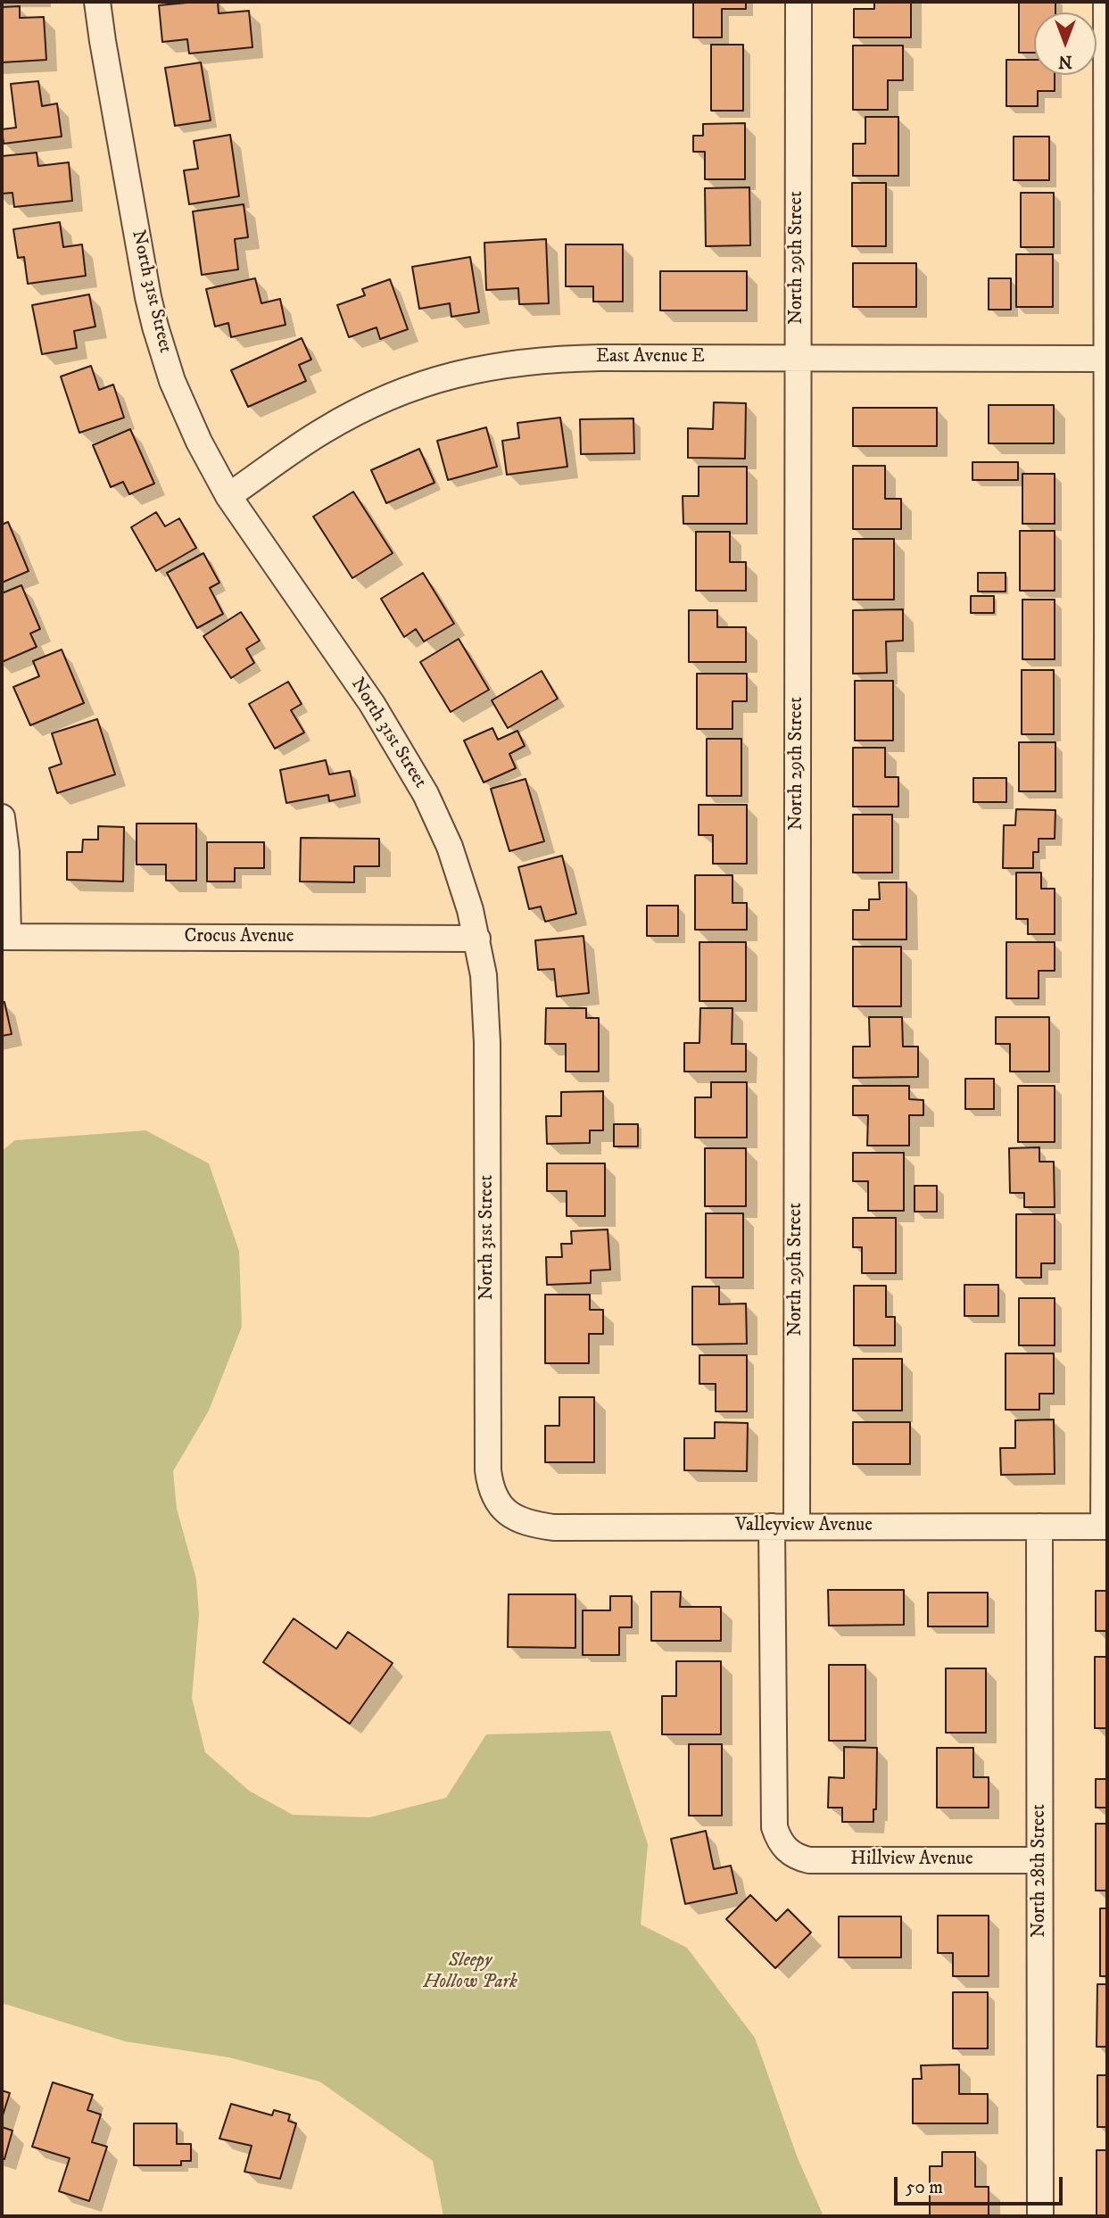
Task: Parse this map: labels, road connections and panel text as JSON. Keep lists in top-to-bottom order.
{
  "streets": {
    "street": [
      "North 29th Street",
      "North 31st Street",
      "East Avenue E",
      "Crocus Avenue",
      "Valleyview Avenue",
      "Hillview Avenue",
      "North 28th Street"
    ]
  },
  "crossings": [
    ["North 29th Street", "East Avenue E"],
    ["North 29th Street", "Valleyview Avenue"],
    ["North 29th Street", "Hillview Avenue"],
    ["North 31st Street", "East Avenue E"],
    ["North 31st Street", "Crocus Avenue"],
    ["North 31st Street", "Valleyview Avenue"],
    ["Valleyview Avenue", "North 28th Street"],
    ["Hillview Avenue", "North 28th Street"]
  ],
  "parks": ["Sleepy Hollow Park"],
  "scale_bar": "50 m",
  "north": "bottom"
}
